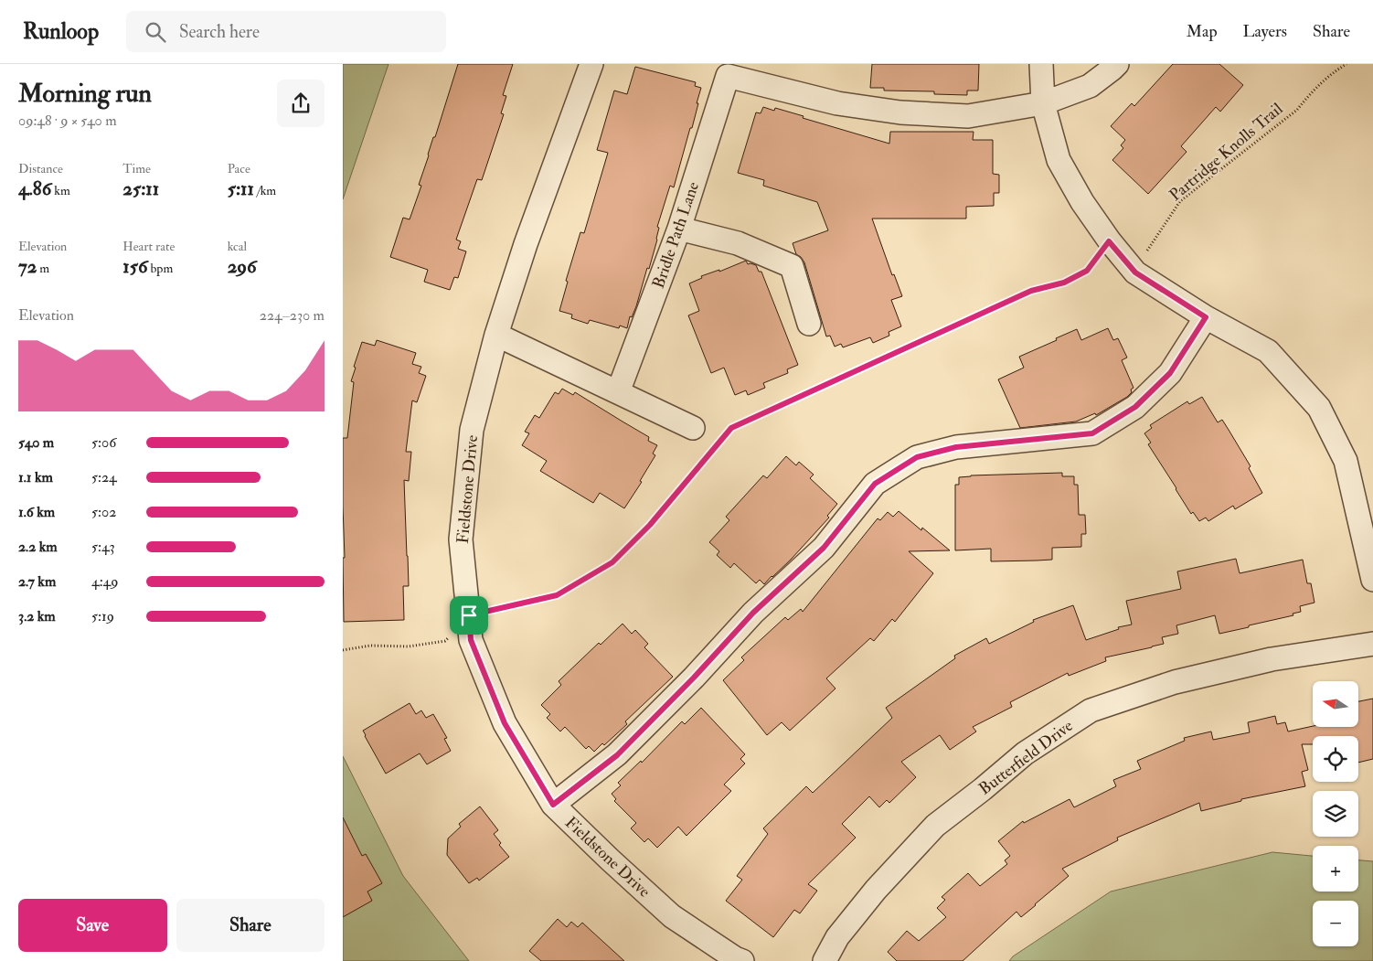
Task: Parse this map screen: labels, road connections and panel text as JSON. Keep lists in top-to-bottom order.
{
  "streets": {
    "street": ["Bridle Path Lane", "Fieldstone Drive", "Butterfield Drive"],
    "path": ["Partridge Knolls Trail"]
  },
  "north": "left",
  "page": {
    "header": "Runloop",
    "search": "Search here",
    "nav": ["Map", "Layers", "Share"],
    "heading": ["Morning run", "09:48 · 9 × 540 m"],
    "stats": [
      ["Distance", "4.86 km"],
      ["Time", "25:11"],
      ["Pace", "5:11 /km"],
      ["Elevation", "72 m"],
      ["Heart rate", "156 bpm"],
      ["kcal", "296"]
    ],
    "chart": ["Elevation", "224–230 m"],
    "list": [
      {
        "name": "540 m",
        "note": "5:06"
      },
      {
        "name": "1.1 km",
        "note": "5:24"
      },
      {
        "name": "1.6 km",
        "note": "5:02"
      },
      {
        "name": "2.2 km",
        "note": "5:43"
      },
      {
        "name": "2.7 km",
        "note": "4:49"
      },
      {
        "name": "3.2 km",
        "note": "5:19"
      }
    ],
    "map_buttons": ["+", "−"],
    "buttons": ["Save", "Share"]
  }
}
